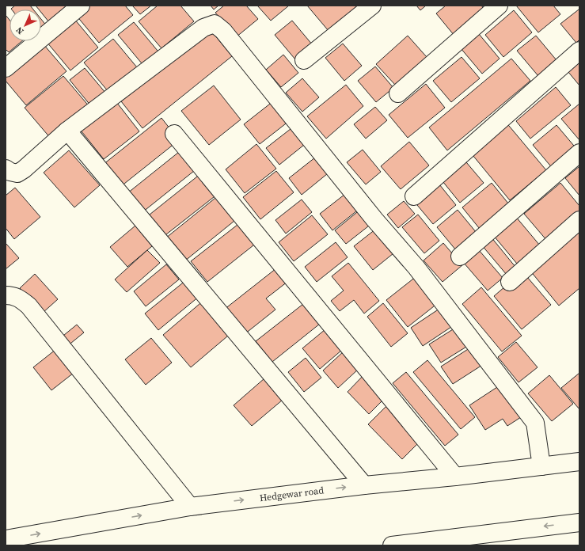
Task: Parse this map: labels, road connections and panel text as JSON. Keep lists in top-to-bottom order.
{
  "streets": {
    "street": ["Hedgewar road"]
  },
  "one_way": ["Hedgewar road"],
  "north": "bottom left"
}
